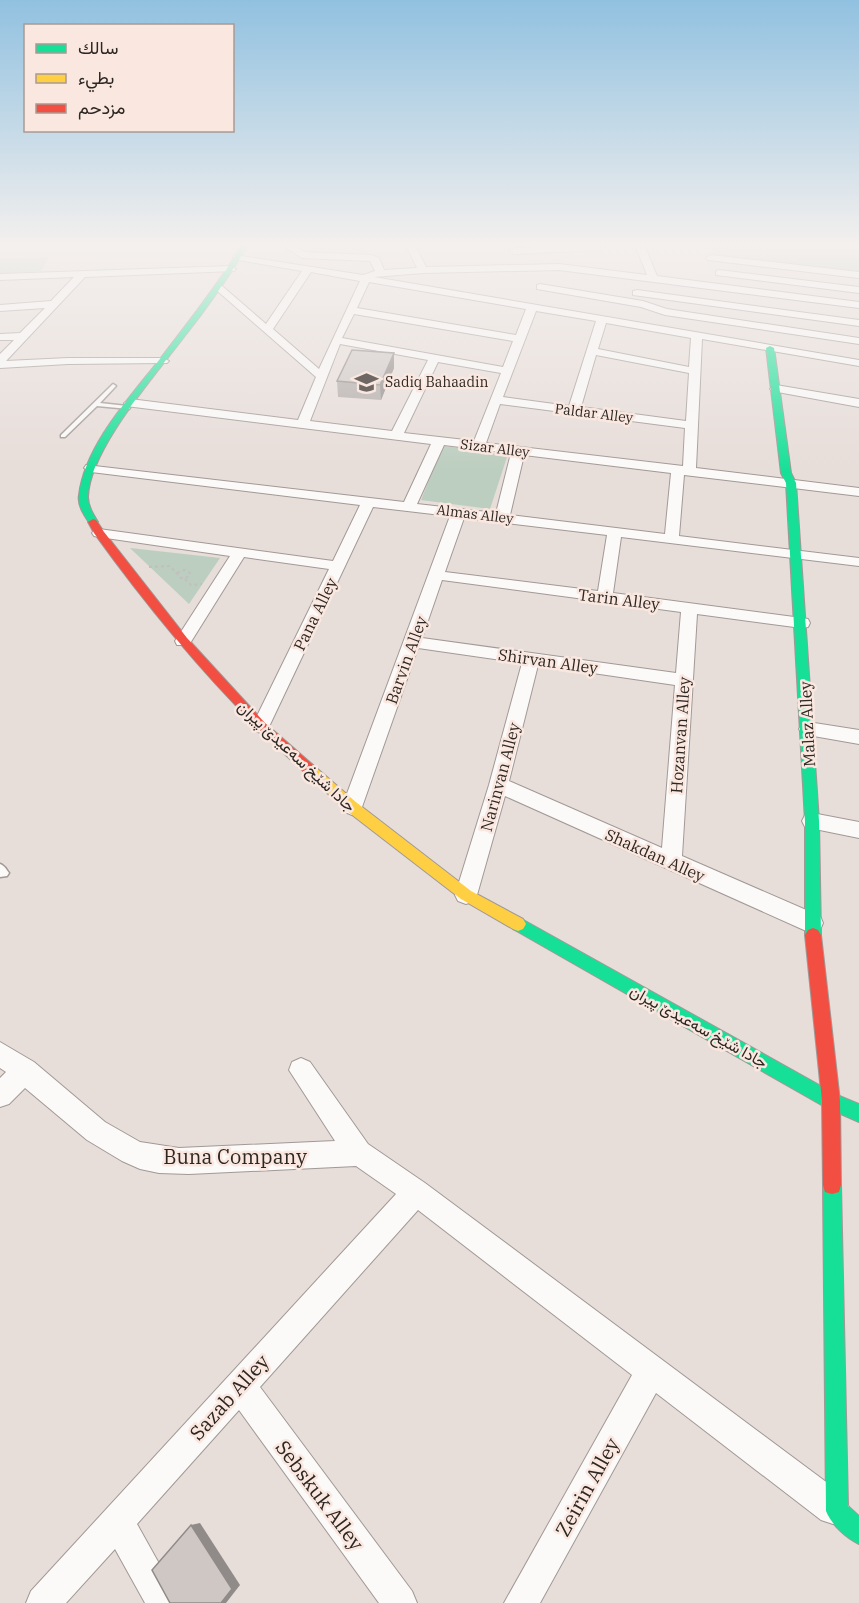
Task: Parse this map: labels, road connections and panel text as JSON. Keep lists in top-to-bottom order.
{
  "streets": {
    "street": [
      "Paldar Alley",
      "Sizar Alley",
      "Almas Alley",
      "Tarin Alley",
      "Pana Alley",
      "Barvin Alley",
      "Shirvan Alley",
      "Malaz Alley",
      "Hozanvan Alley",
      "جادا شێخ سەعیدێ پیران",
      "Narinvan Alley",
      "Shakdan Alley",
      "Buna Company",
      "Sazab Alley",
      "Zeirin Alley",
      "Sebskuk Alley"
    ]
  },
  "crossings": [
    ["Sizar Alley", "Malaz Alley"],
    ["Sizar Alley", "جادا شێخ سەعیدێ پیران"],
    ["Almas Alley", "Pana Alley"],
    ["Almas Alley", "Barvin Alley"],
    ["Almas Alley", "Malaz Alley"],
    ["Almas Alley", "جادا شێخ سەعیدێ پیران"],
    ["Tarin Alley", "Barvin Alley"],
    ["Tarin Alley", "Malaz Alley"],
    ["Tarin Alley", "Hozanvan Alley"],
    ["Pana Alley", "جادا شێخ سەعیدێ پیران"],
    ["Barvin Alley", "Shirvan Alley"],
    ["Barvin Alley", "جادا شێخ سەعیدێ پیران"],
    ["Shirvan Alley", "Hozanvan Alley"],
    ["Shirvan Alley", "Narinvan Alley"],
    ["Malaz Alley", "جادا شێخ سەعیدێ پیران"],
    ["Malaz Alley", "Shakdan Alley"],
    ["Hozanvan Alley", "Shakdan Alley"],
    ["جادا شێخ سەعیدێ پیران", "Narinvan Alley"],
    ["Narinvan Alley", "Shakdan Alley"],
    ["Sazab Alley", "Sebskuk Alley"]
  ],
  "places": {
    "school or university": ["Sadiq Bahaadin"]
  },
  "legend": ["سالك", "بطيء", "مزدحم"]
}
